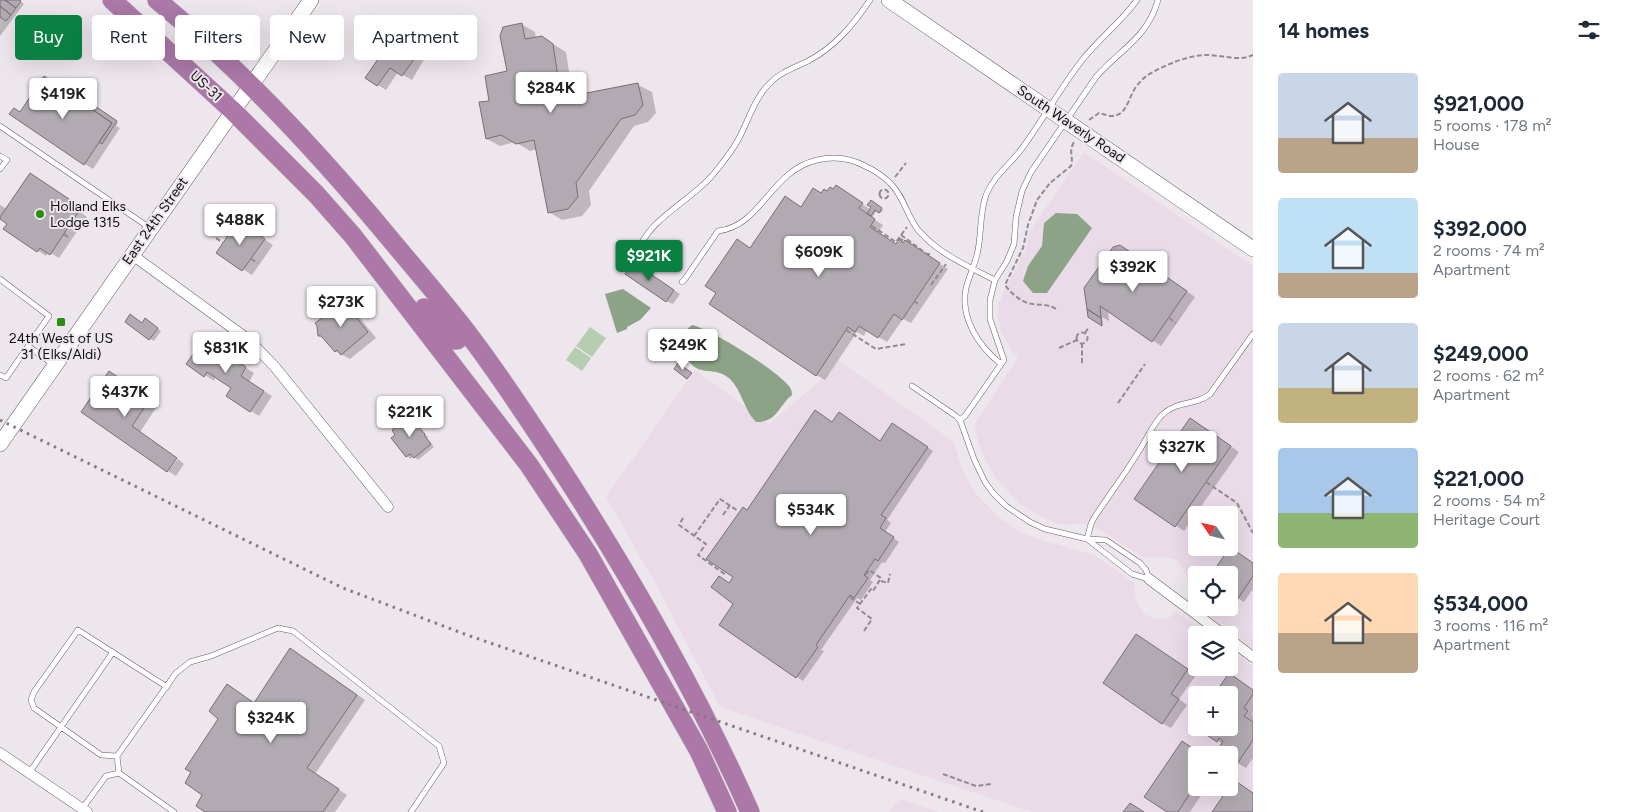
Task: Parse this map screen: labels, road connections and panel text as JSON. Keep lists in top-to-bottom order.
{
  "streets": {
    "highway": ["US-31"],
    "street": ["South Waverly Road", "East 24th Street"]
  },
  "crossings": [
    ["US-31", "East 24th Street"]
  ],
  "places": {
    "other": ["Holland Elks Lodge 1315"],
    "transit": ["24th West of US 31 (Elks/Aldi)"]
  },
  "north": "top left",
  "page": {
    "heading": "14 homes",
    "chip": [
      "Buy",
      "Rent",
      "Filters",
      "New",
      "Apartment"
    ],
    "list": [
      {
        "name": "$921,000",
        "note": "5 rooms · 178 m² · House"
      },
      {
        "name": "$392,000",
        "note": "2 rooms · 74 m² · Apartment"
      },
      {
        "name": "$249,000",
        "note": "2 rooms · 62 m² · Apartment"
      },
      {
        "name": "$221,000",
        "note": "2 rooms · 54 m² · Heritage Court"
      },
      {
        "name": "$534,000",
        "note": "3 rooms · 116 m² · Apartment"
      }
    ],
    "price": [
      "$284K",
      "$419K",
      "$488K",
      "$609K",
      "$921K",
      "$392K",
      "$273K",
      "$249K",
      "$831K",
      "$437K",
      "$221K",
      "$327K",
      "$534K",
      "$324K"
    ],
    "map_buttons": ["+", "−"]
  }
}
